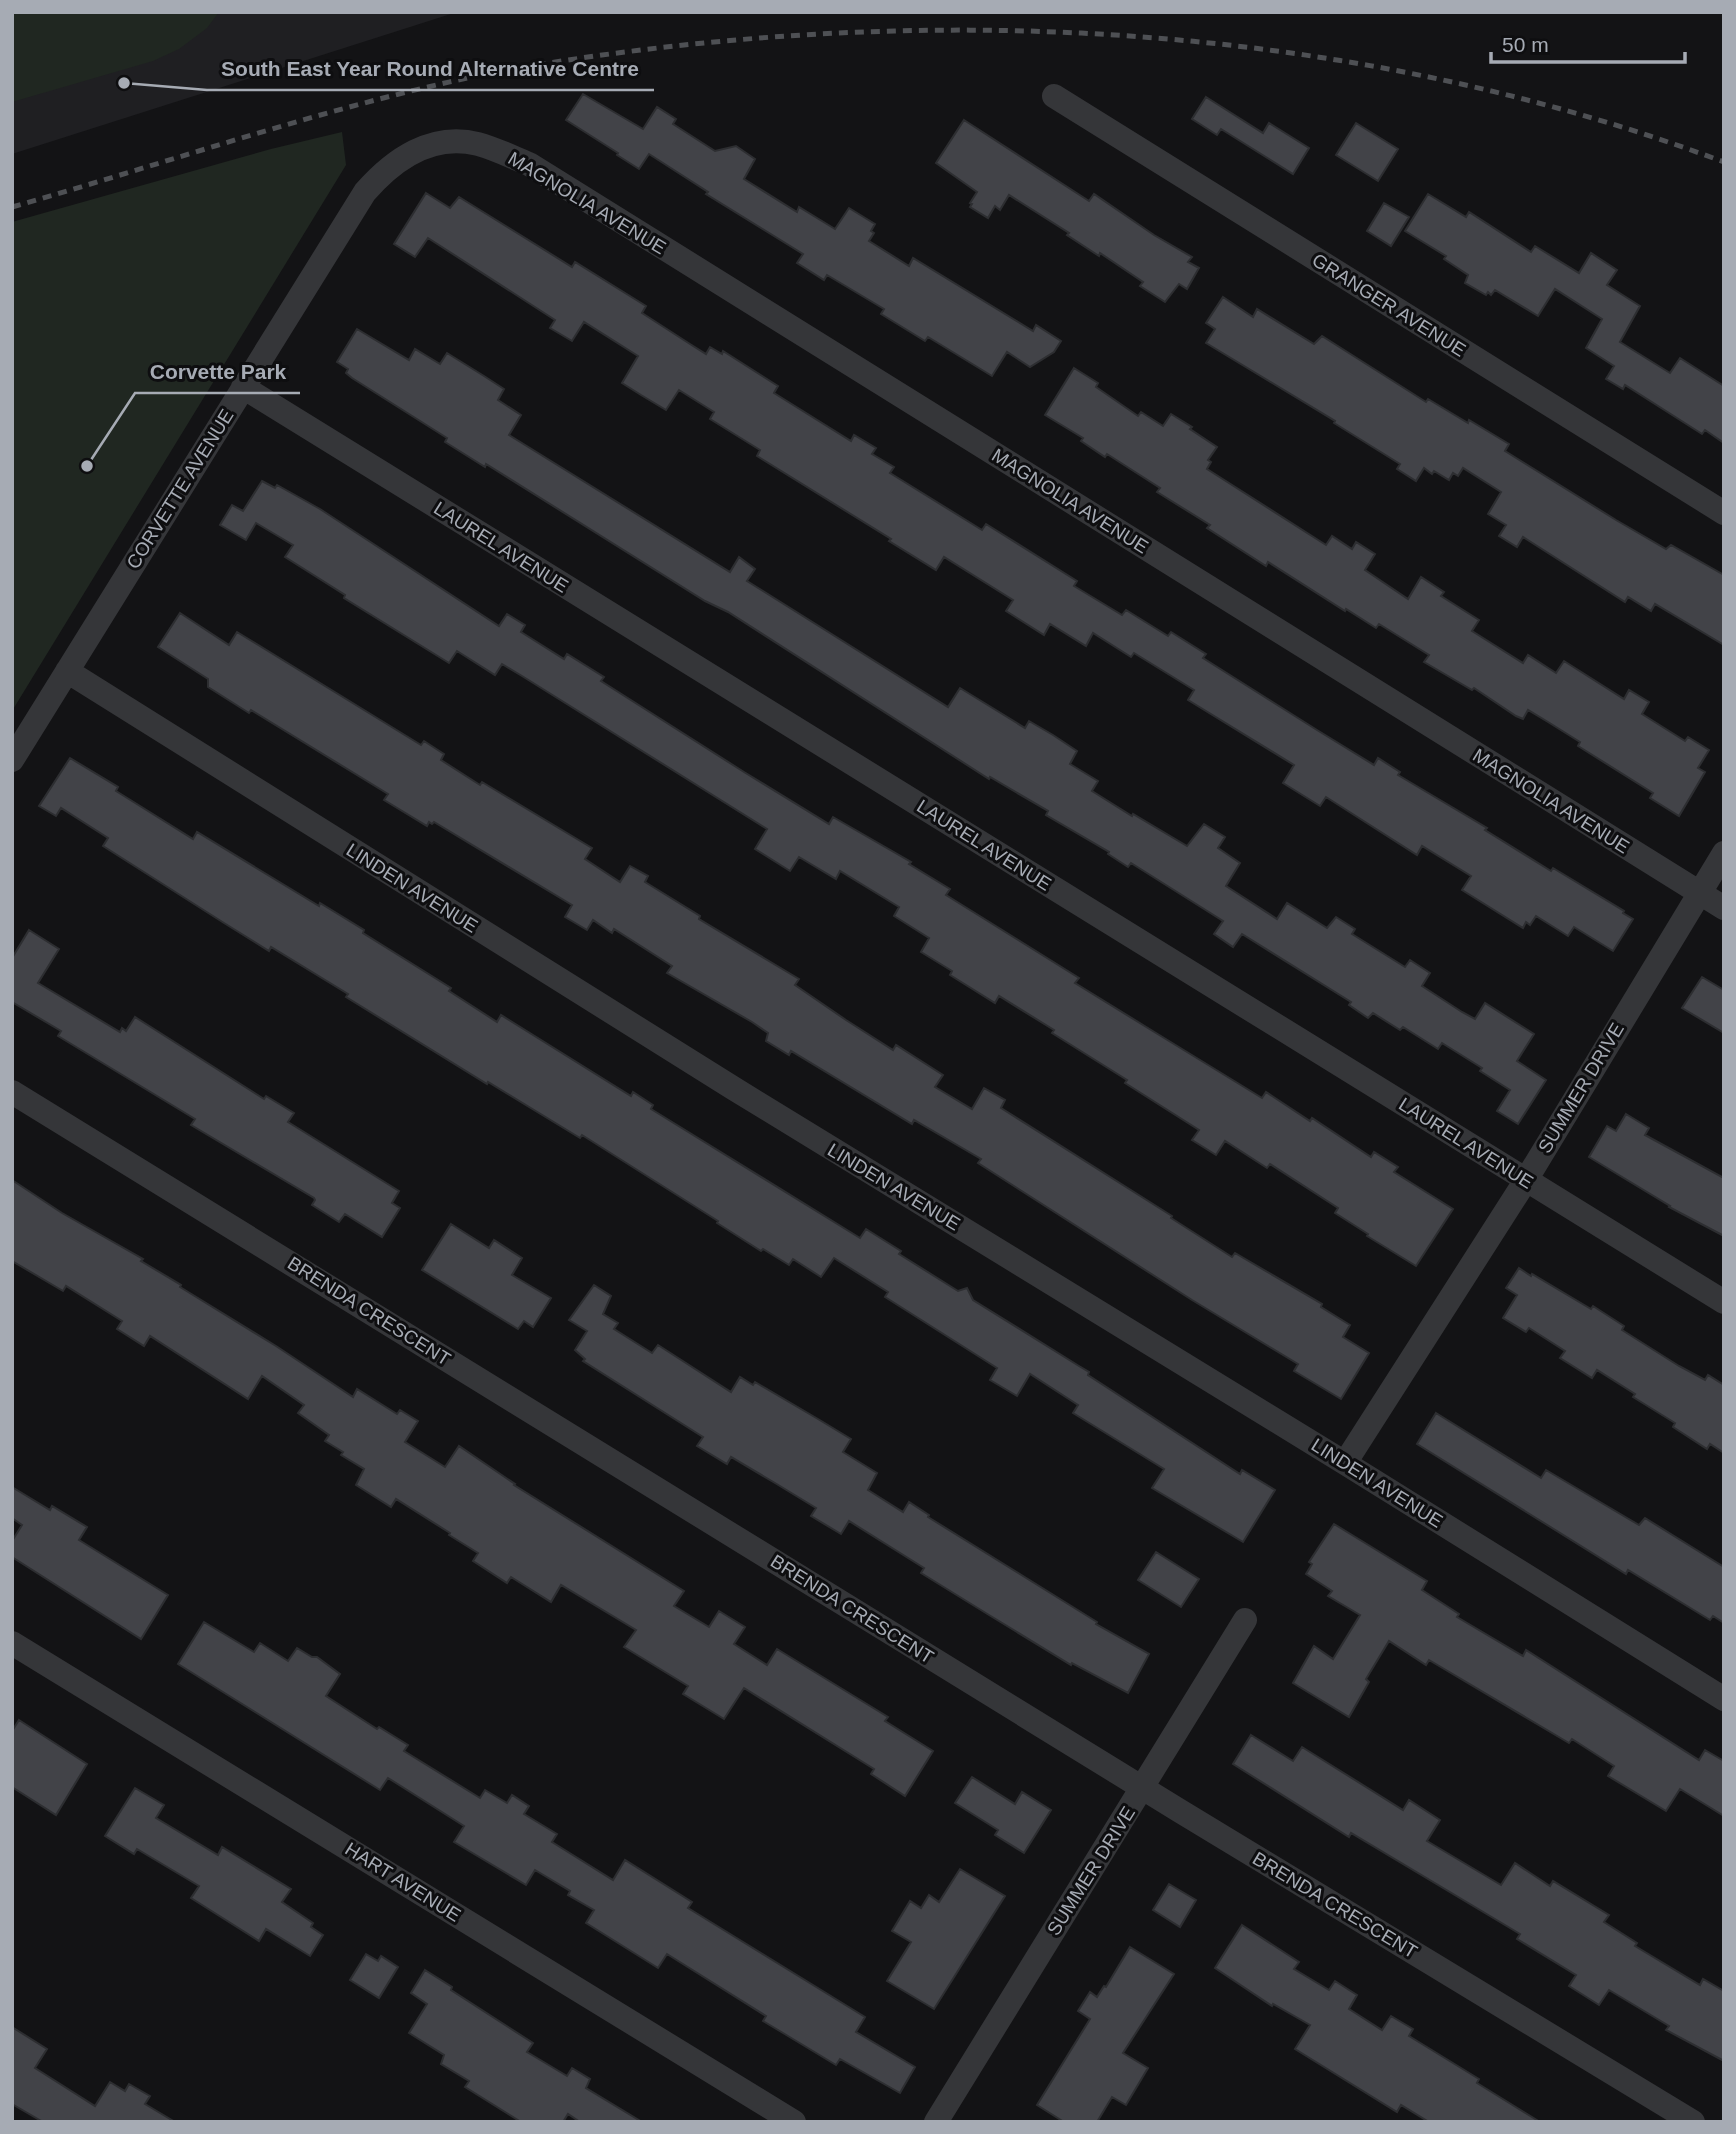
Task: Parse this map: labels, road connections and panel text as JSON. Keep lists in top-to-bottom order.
{
  "streets": {
    "street": [
      "MAGNOLIA AVENUE",
      "GRANGER AVENUE",
      "CORVETTE AVENUE",
      "LAUREL AVENUE",
      "LINDEN AVENUE",
      "SUMMER DRIVE",
      "BRENDA CRESCENT",
      "HART AVENUE"
    ]
  },
  "crossings": [
    ["MAGNOLIA AVENUE", "CORVETTE AVENUE"],
    ["MAGNOLIA AVENUE", "SUMMER DRIVE"],
    ["CORVETTE AVENUE", "LAUREL AVENUE"],
    ["CORVETTE AVENUE", "LINDEN AVENUE"],
    ["LAUREL AVENUE", "SUMMER DRIVE"],
    ["LINDEN AVENUE", "SUMMER DRIVE"],
    ["SUMMER DRIVE", "BRENDA CRESCENT"]
  ],
  "places": ["South East Year Round Alternative Centre", "Corvette Park"],
  "scale_bar": "50 m"
}
